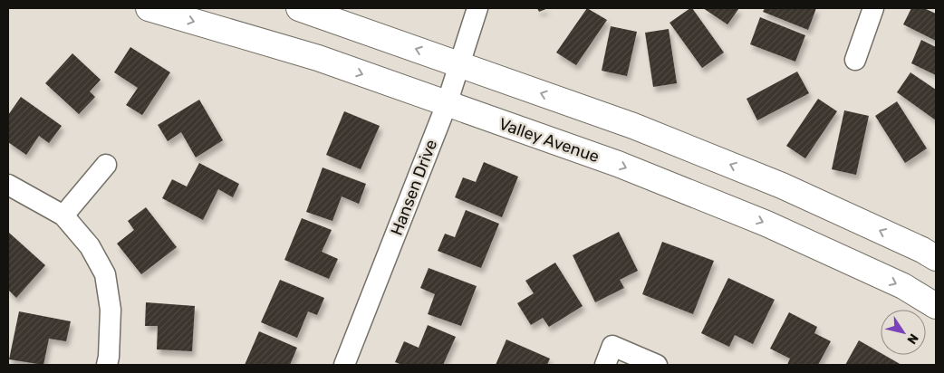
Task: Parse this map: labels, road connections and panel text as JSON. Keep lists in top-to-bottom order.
{
  "streets": {
    "main road": ["Valley Avenue"],
    "street": ["Hansen Drive"]
  },
  "crossings": [
    ["Valley Avenue", "Hansen Drive"]
  ],
  "north": "bottom right"
}
